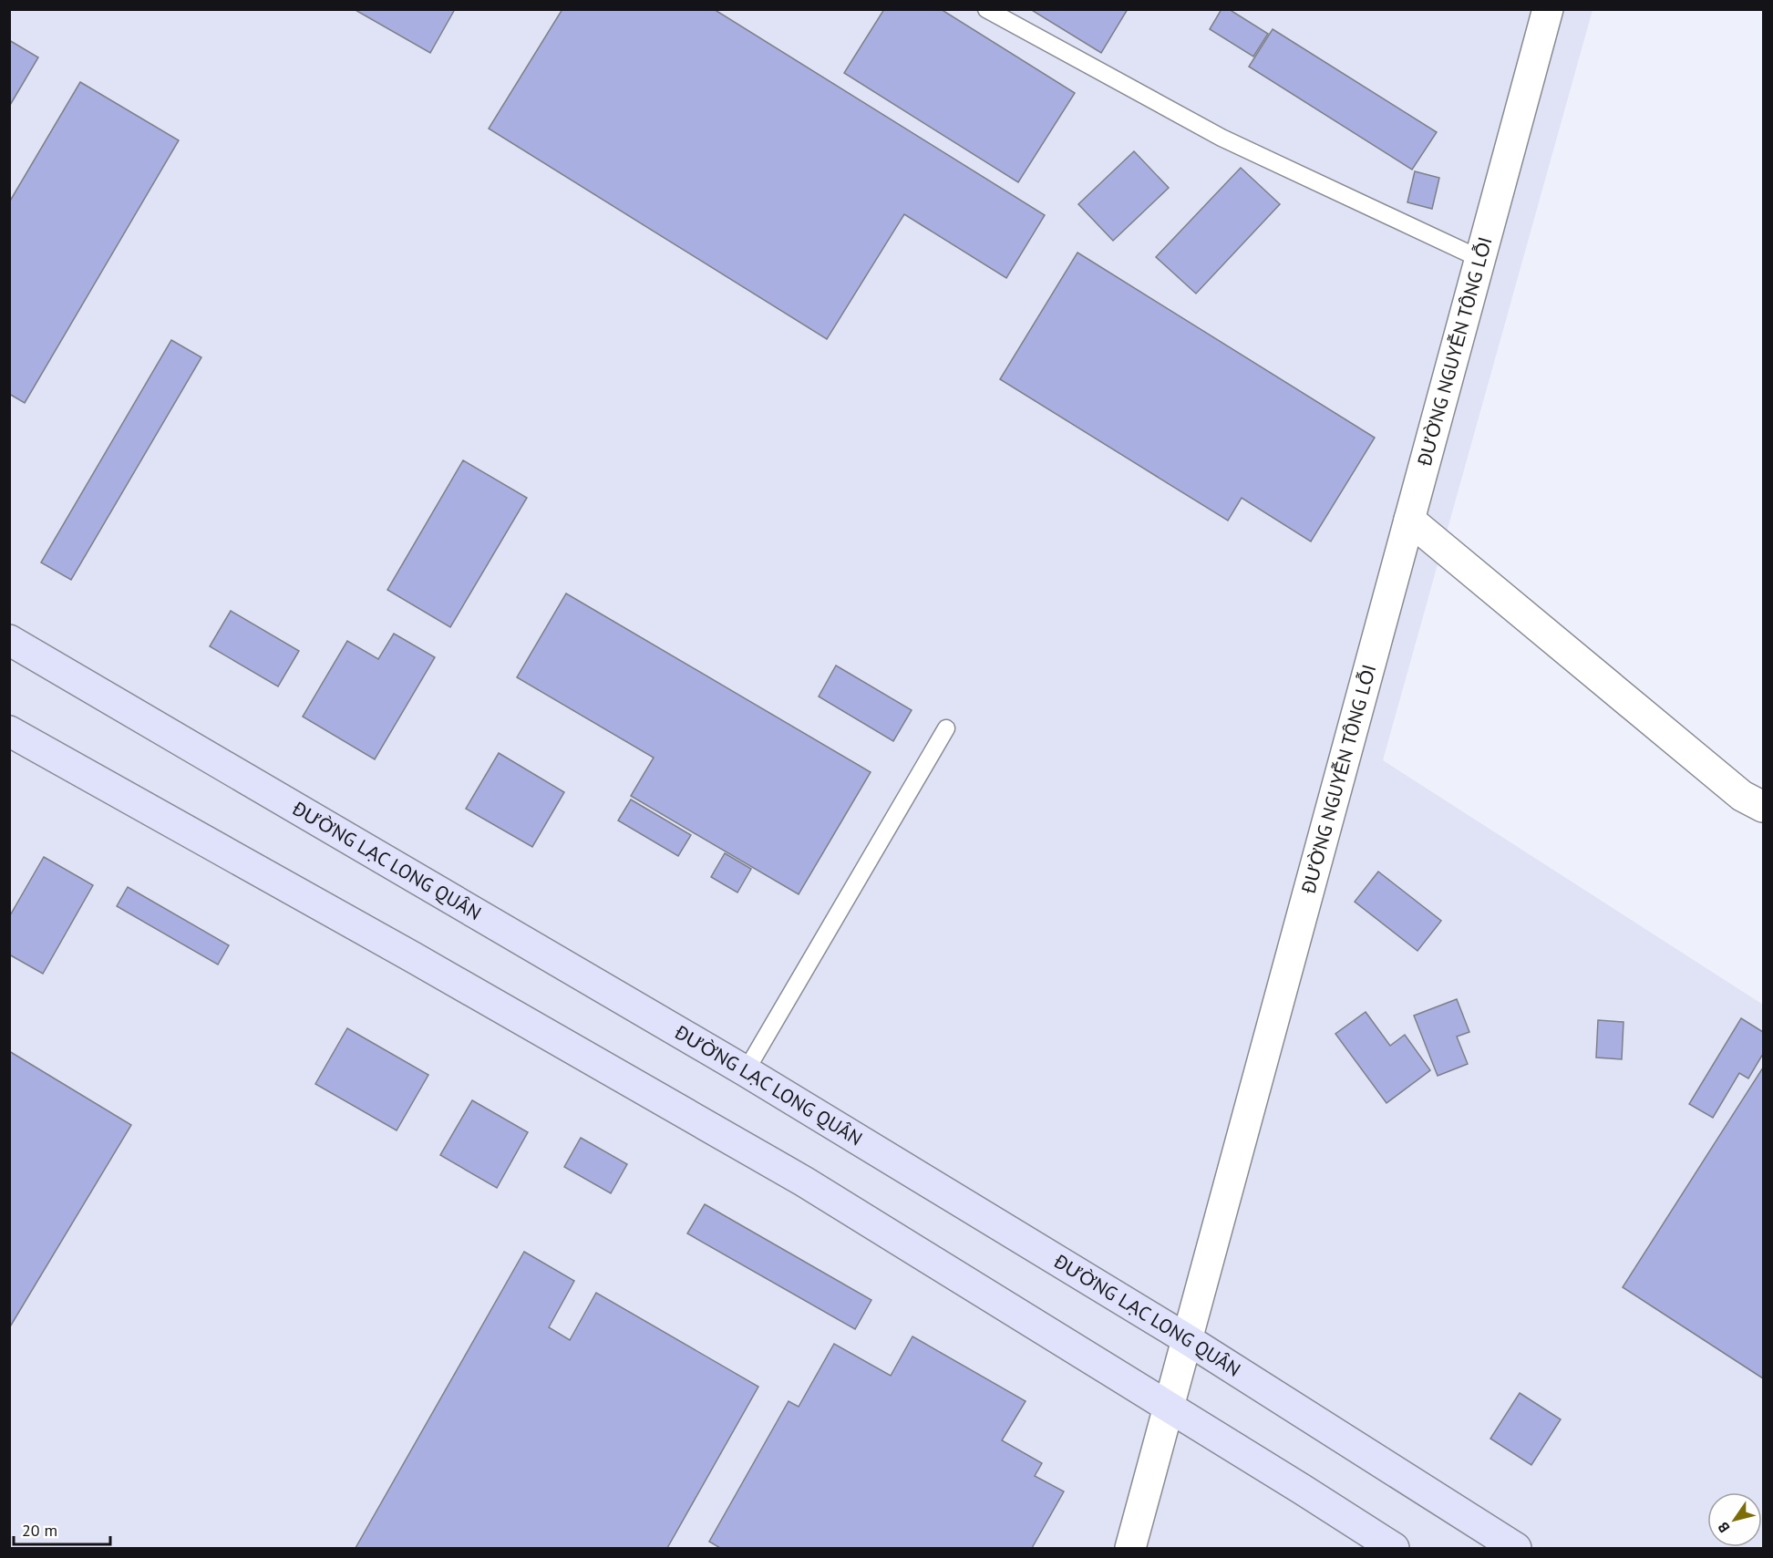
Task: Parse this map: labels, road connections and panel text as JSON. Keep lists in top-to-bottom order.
{
  "streets": {
    "main road": ["ĐƯỜNG LẠC LONG QUÂN"],
    "street": ["ĐƯỜNG NGUYỄN TÔNG LỖI"]
  },
  "crossings": [
    ["ĐƯỜNG NGUYỄN TÔNG LỖI", "ĐƯỜNG LẠC LONG QUÂN"]
  ],
  "scale_bar": "20 m",
  "north": "bottom left"
}
